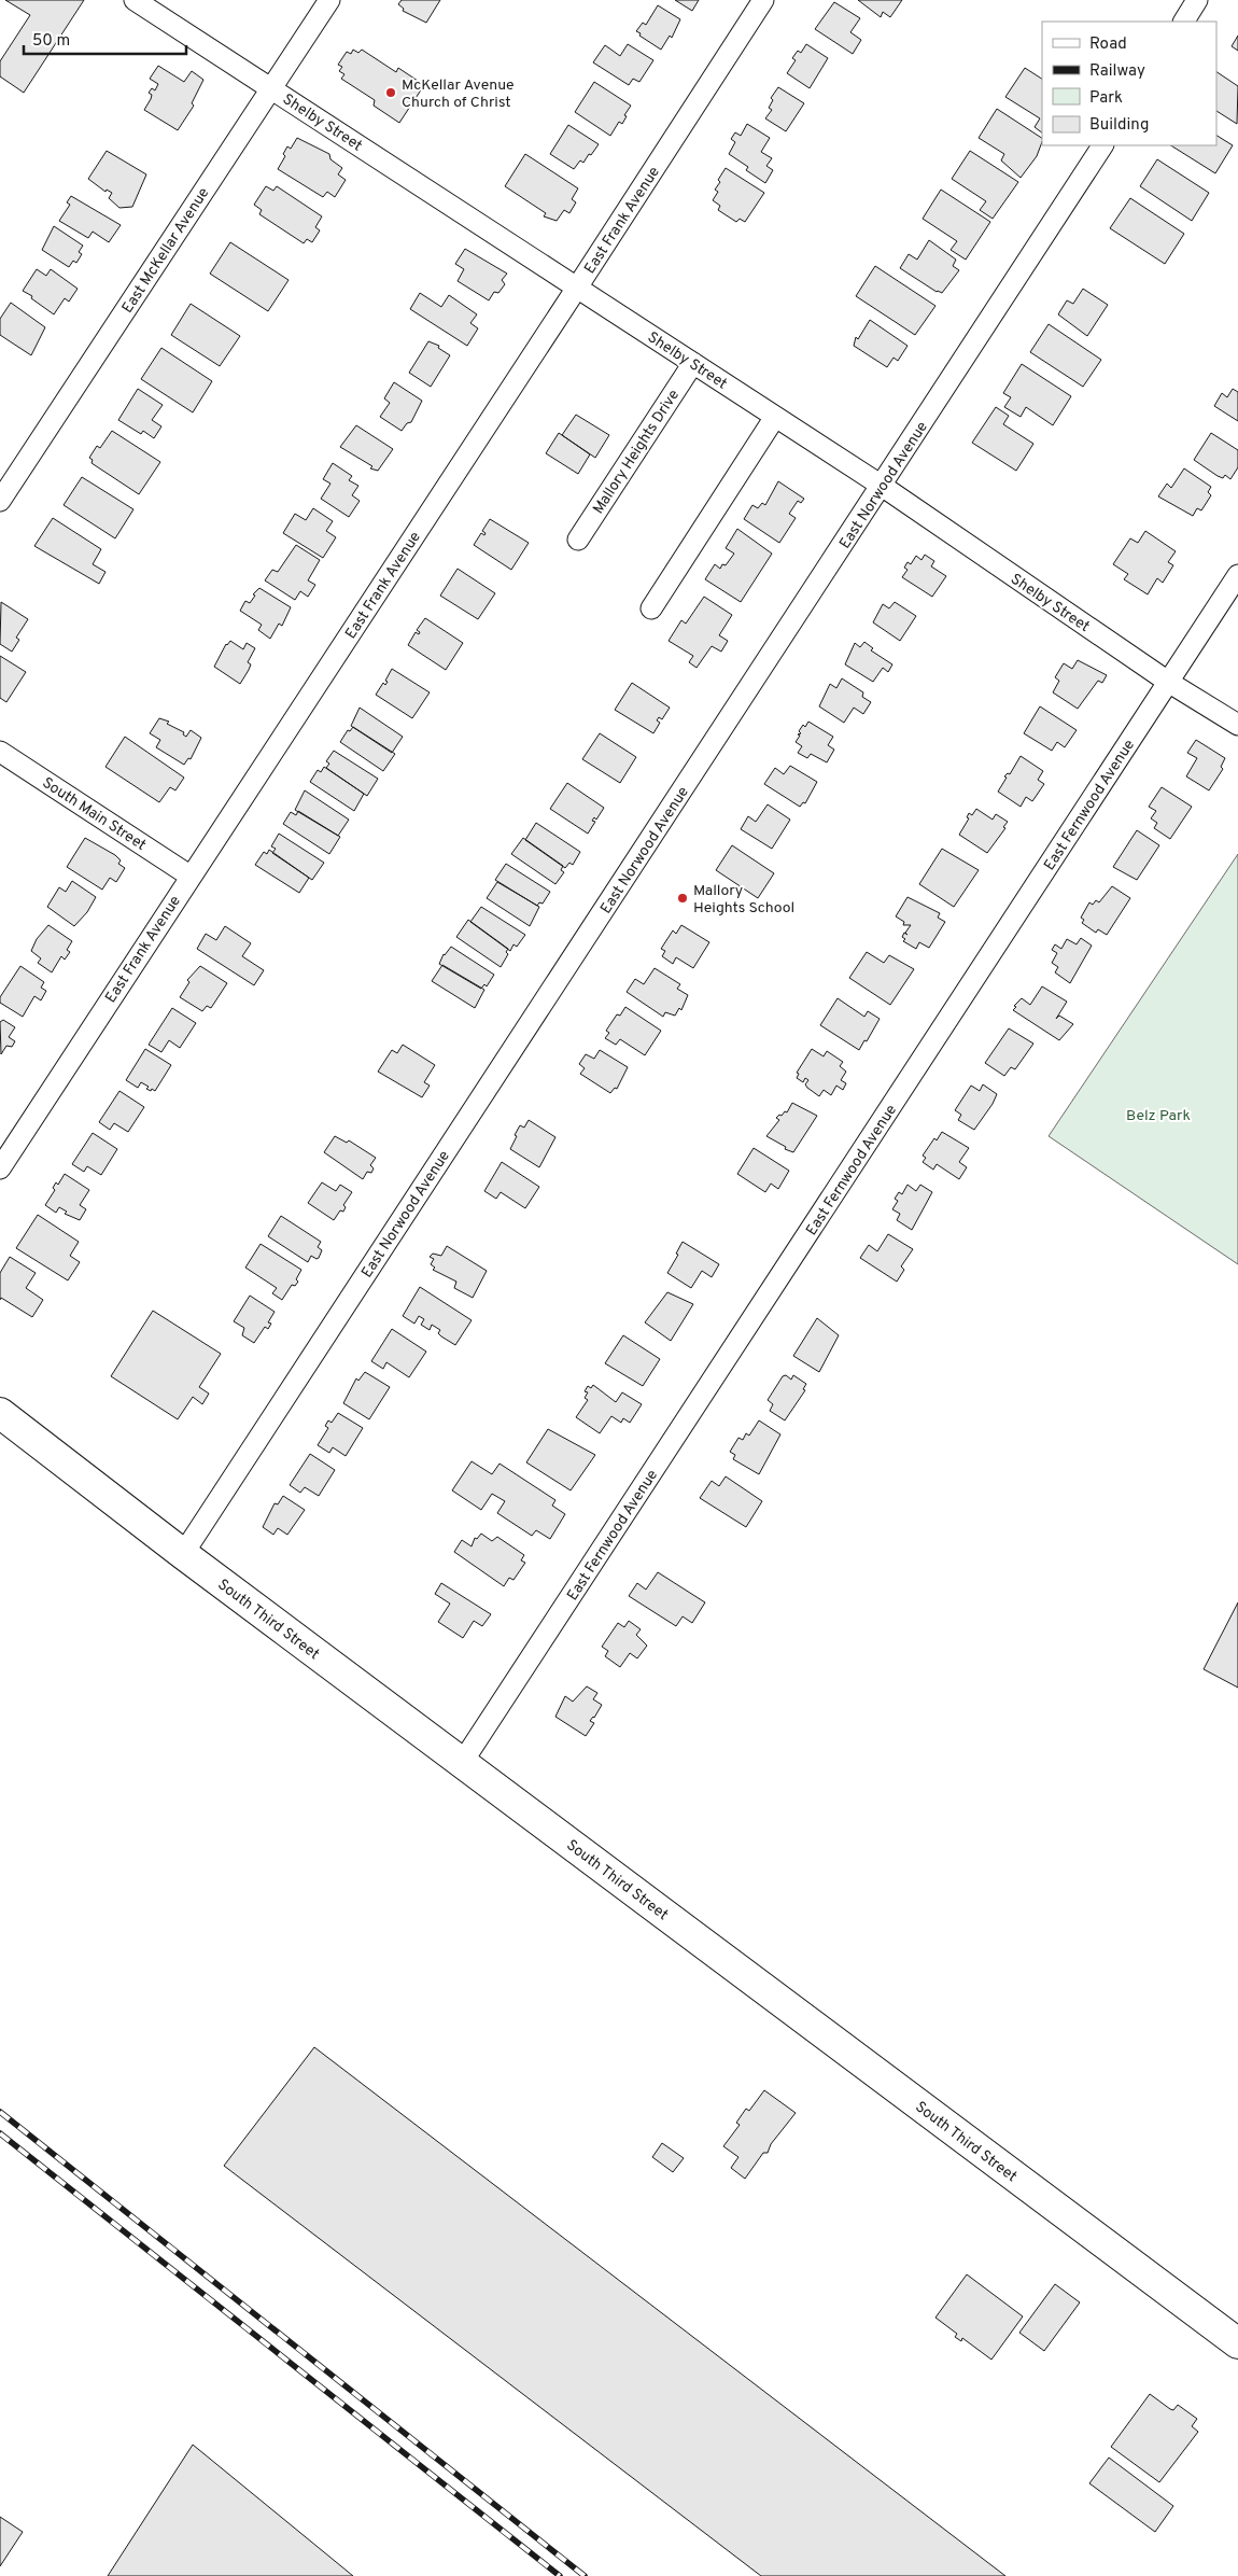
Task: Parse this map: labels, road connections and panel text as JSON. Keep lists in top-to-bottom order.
{
  "streets": {
    "main road": ["South Third Street"],
    "street": [
      "Shelby Street",
      "East Frank Avenue",
      "East McKellar Avenue",
      "Mallory Heights Drive",
      "East Norwood Avenue",
      "East Fernwood Avenue",
      "South Main Street"
    ]
  },
  "crossings": [
    ["Shelby Street", "East Frank Avenue"],
    ["Shelby Street", "East McKellar Avenue"],
    ["Shelby Street", "Mallory Heights Drive"],
    ["Shelby Street", "East Norwood Avenue"],
    ["Shelby Street", "East Fernwood Avenue"],
    ["East Frank Avenue", "South Main Street"],
    ["East Norwood Avenue", "South Third Street"],
    ["East Fernwood Avenue", "South Third Street"]
  ],
  "parks": ["Belz Park"],
  "places": ["McKellar Avenue Church of Christ", "Mallory Heights School"],
  "legend": [
    "Road",
    "Railway",
    "Park",
    "Building"
  ],
  "scale_bar": "50 m"
}
